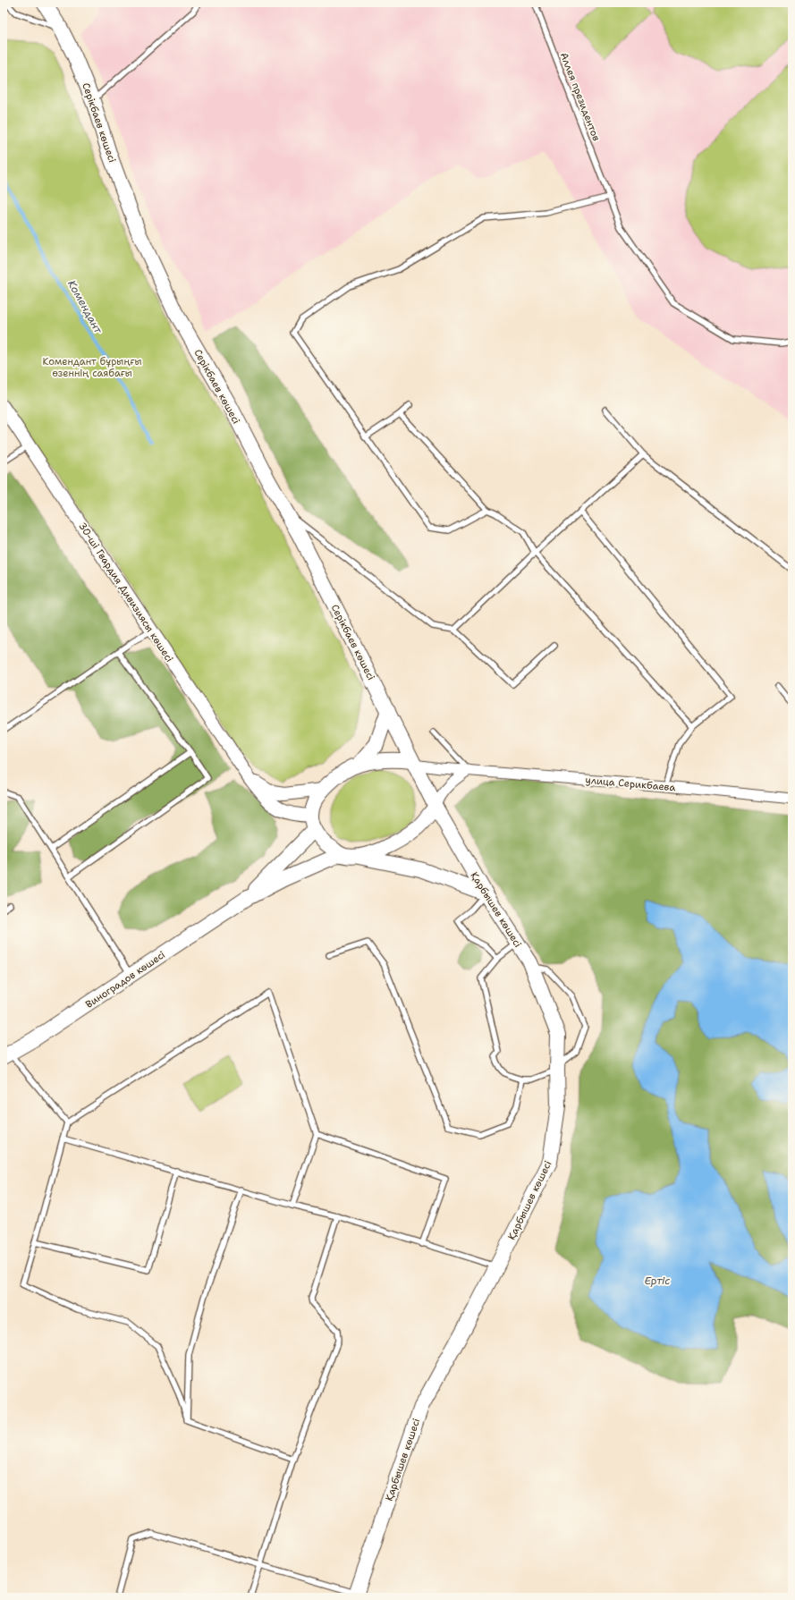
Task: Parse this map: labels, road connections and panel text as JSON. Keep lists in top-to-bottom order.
{
  "streets": {
    "main road": ["Серікбаев көшесі", "Қарбышев көшесі", "Виноградов көшесі"],
    "street": ["30-ші Гвардия Дивизиясы көшесі", "улица Серикбаева"],
    "lane": ["Аллея президентов"]
  },
  "crossings": [
    ["Серікбаев көшесі", "30-ші Гвардия Дивизиясы көшесі"],
    ["Серікбаев көшесі", "улица Серикбаева"],
    ["Серікбаев көшесі", "Қарбышев көшесі"],
    ["30-ші Гвардия Дивизиясы көшесі", "улица Серикбаева"],
    ["30-ші Гвардия Дивизиясы көшесі", "Қарбышев көшесі"],
    ["улица Серикбаева", "Қарбышев көшесі"]
  ],
  "water": ["Комендант", "Ертіс"],
  "parks": ["Комендант бұрыңғы өзеннің саябағы"]
}
